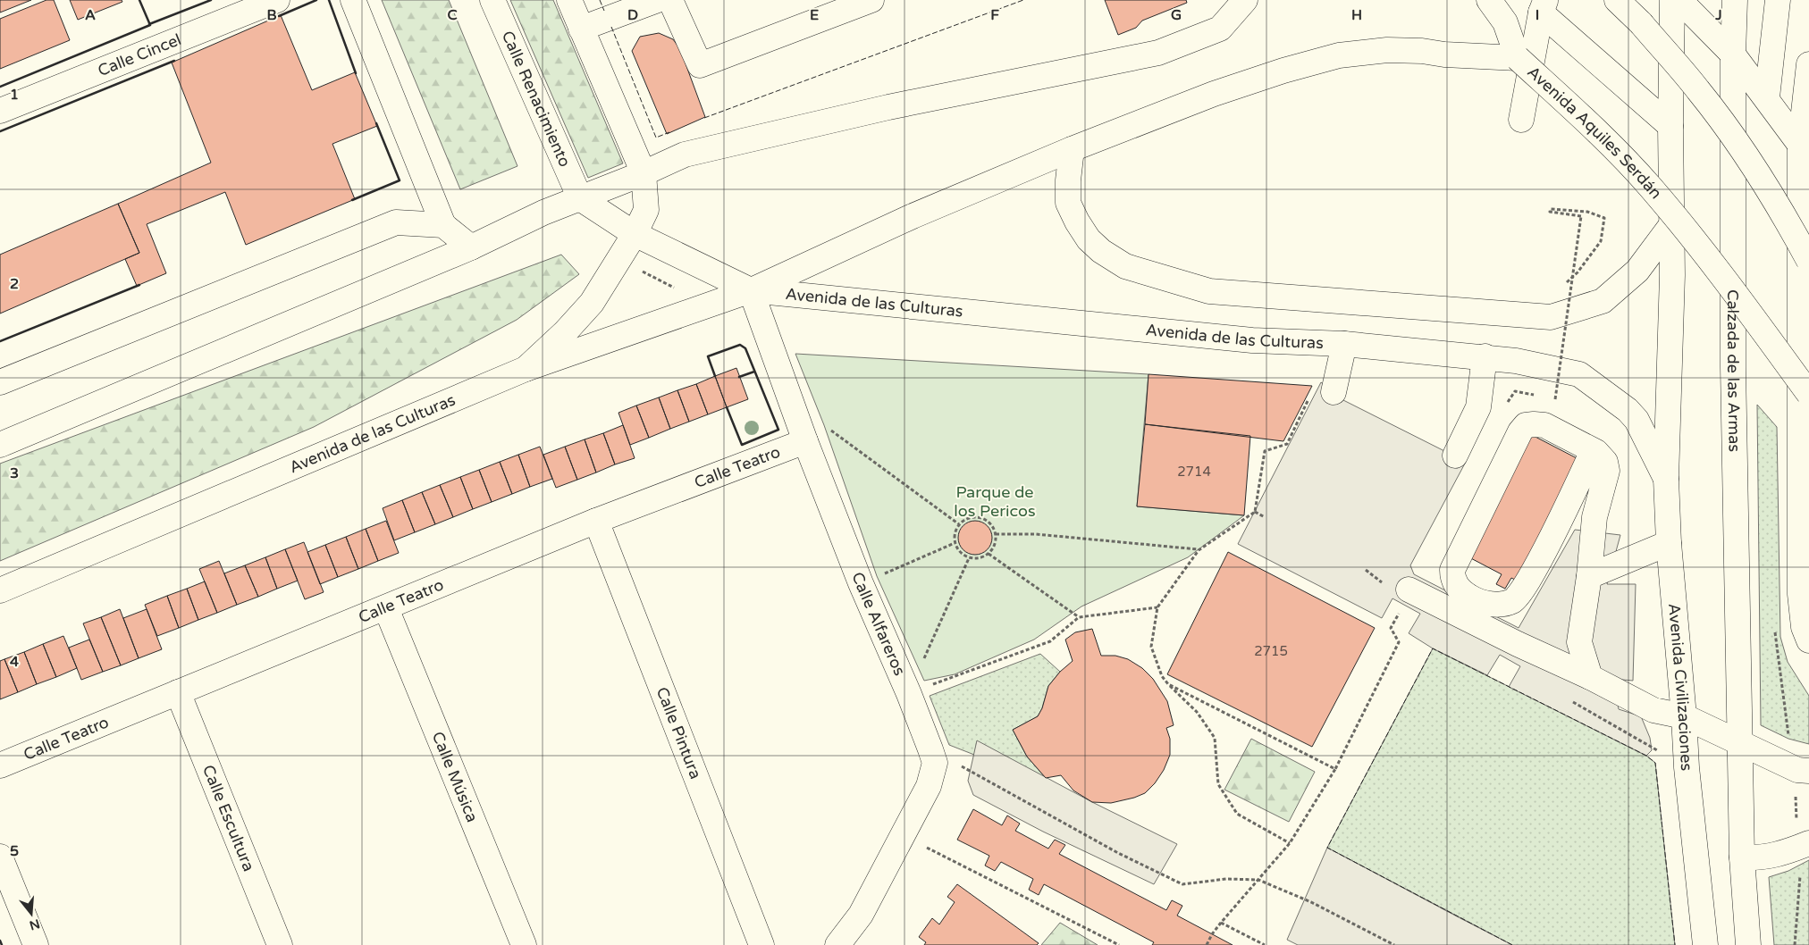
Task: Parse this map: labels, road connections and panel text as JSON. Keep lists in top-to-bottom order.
{
  "streets": {
    "main road": [
      "Calle Cincel",
      "Calle Renacimiento",
      "Avenida Aquiles Serdán",
      "Avenida de las Culturas",
      "Calzada de las Armas",
      "Calle Teatro",
      "Calle Alfareros",
      "Avenida Civilizaciones",
      "Calle Pintura",
      "Calle Música",
      "Calle Escultura"
    ]
  },
  "crossings": [
    ["Calle Renacimiento", "Avenida de las Culturas"],
    ["Avenida de las Culturas", "Calle Alfareros"],
    ["Avenida de las Culturas", "Avenida Civilizaciones"],
    ["Calle Teatro", "Calle Alfareros"],
    ["Calle Teatro", "Calle Pintura"],
    ["Calle Teatro", "Calle Música"],
    ["Calle Teatro", "Calle Escultura"]
  ],
  "parks": ["Parque de los Pericos"],
  "house_numbers": ["2714", "2715"],
  "north": "bottom",
  "grid": {
    "columns": [
      "A",
      "B",
      "C",
      "D",
      "E",
      "F",
      "G",
      "H",
      "I",
      "J"
    ],
    "rows": [
      "1",
      "2",
      "3",
      "4",
      "5"
    ]
  }
}
